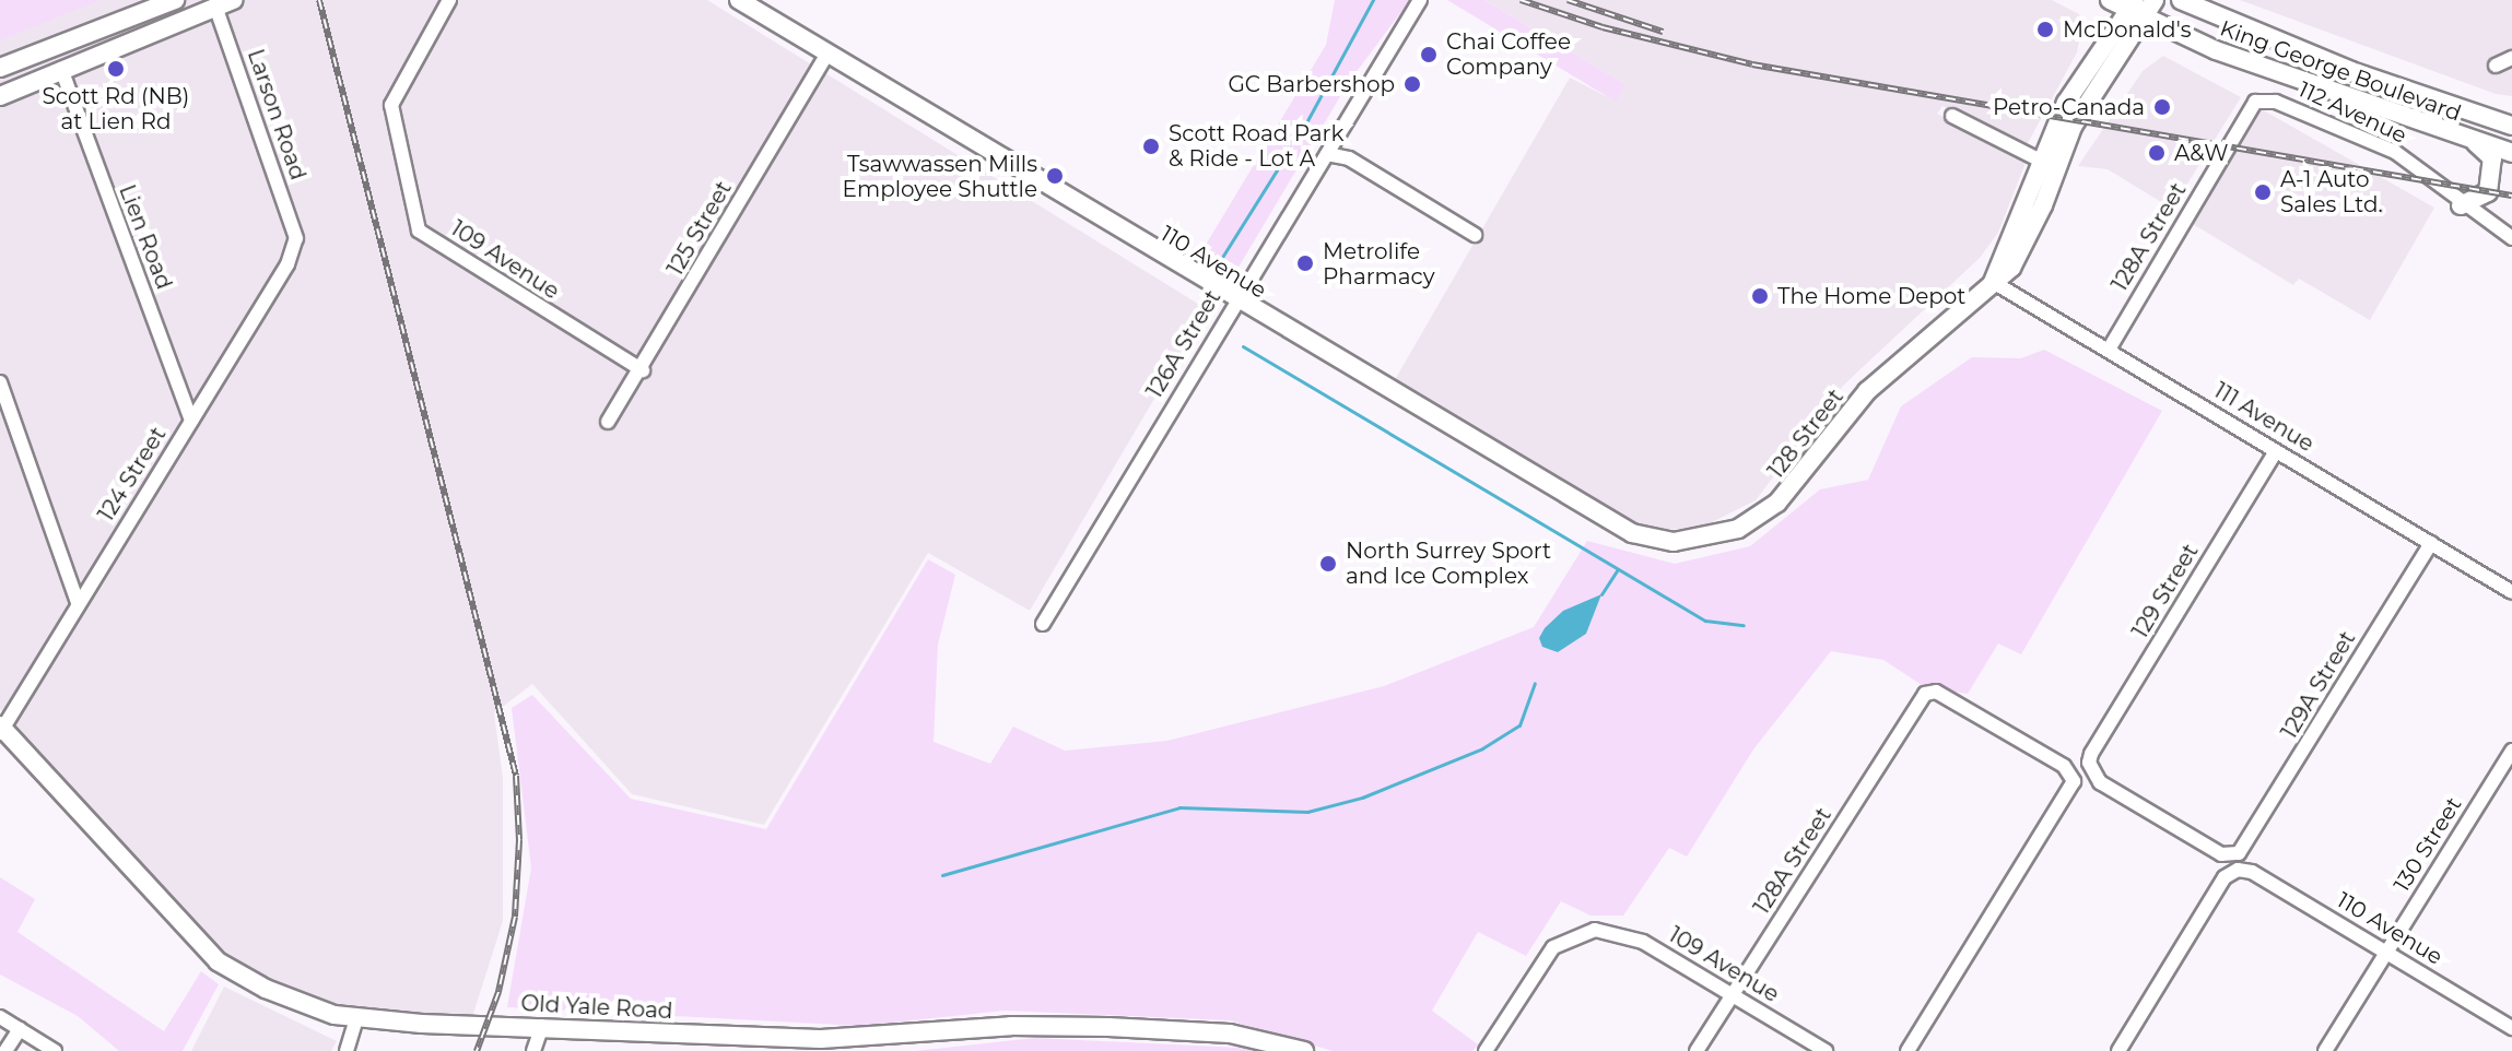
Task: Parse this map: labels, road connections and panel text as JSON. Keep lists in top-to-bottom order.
{
  "streets": {
    "main road": [
      "King George Boulevard",
      "110 Avenue",
      "128 Street",
      "Old Yale Road"
    ],
    "street": [
      "112 Avenue",
      "Larson Road",
      "125 Street",
      "Lien Road",
      "128A Street",
      "109 Avenue",
      "126A Street",
      "111 Avenue",
      "124 Street",
      "129 Street",
      "129A Street",
      "130 Street"
    ]
  },
  "crossings": [
    ["King George Boulevard", "128 Street"],
    ["112 Avenue", "128A Street"],
    ["Larson Road", "124 Street"],
    ["125 Street", "109 Avenue"],
    ["125 Street", "110 Avenue"],
    ["Lien Road", "124 Street"],
    ["128A Street", "109 Avenue"],
    ["128A Street", "111 Avenue"],
    ["110 Avenue", "126A Street"],
    ["110 Avenue", "128 Street"],
    ["110 Avenue", "130 Street"],
    ["111 Avenue", "128 Street"],
    ["111 Avenue", "129 Street"],
    ["111 Avenue", "129A Street"],
    ["124 Street", "Old Yale Road"],
    ["129 Street", "129A Street"]
  ],
  "places": [
    "McDonald's",
    "Chai Coffee Company",
    "Scott Rd (NB) at Lien Rd",
    "GC Barbershop",
    "Petro-Canada",
    "Scott Road Park & Ride - Lot A",
    "A&W",
    "Tsawwassen Mills Employee Shuttle",
    "A-1 Auto Sales Ltd.",
    "Metrolife Pharmacy",
    "The Home Depot",
    "North Surrey Sport and Ice Complex"
  ]
}
